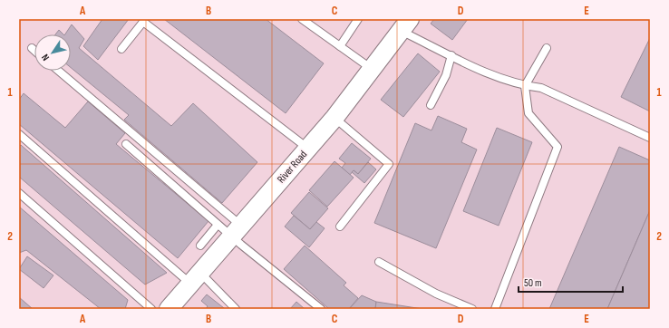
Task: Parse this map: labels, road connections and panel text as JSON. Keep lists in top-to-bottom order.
{
  "streets": {
    "street": ["River Road"]
  },
  "scale_bar": "50 m",
  "north": "bottom left",
  "grid": {
    "columns": [
      "A",
      "B",
      "C",
      "D",
      "E"
    ],
    "rows": ["1", "2"]
  }
}
